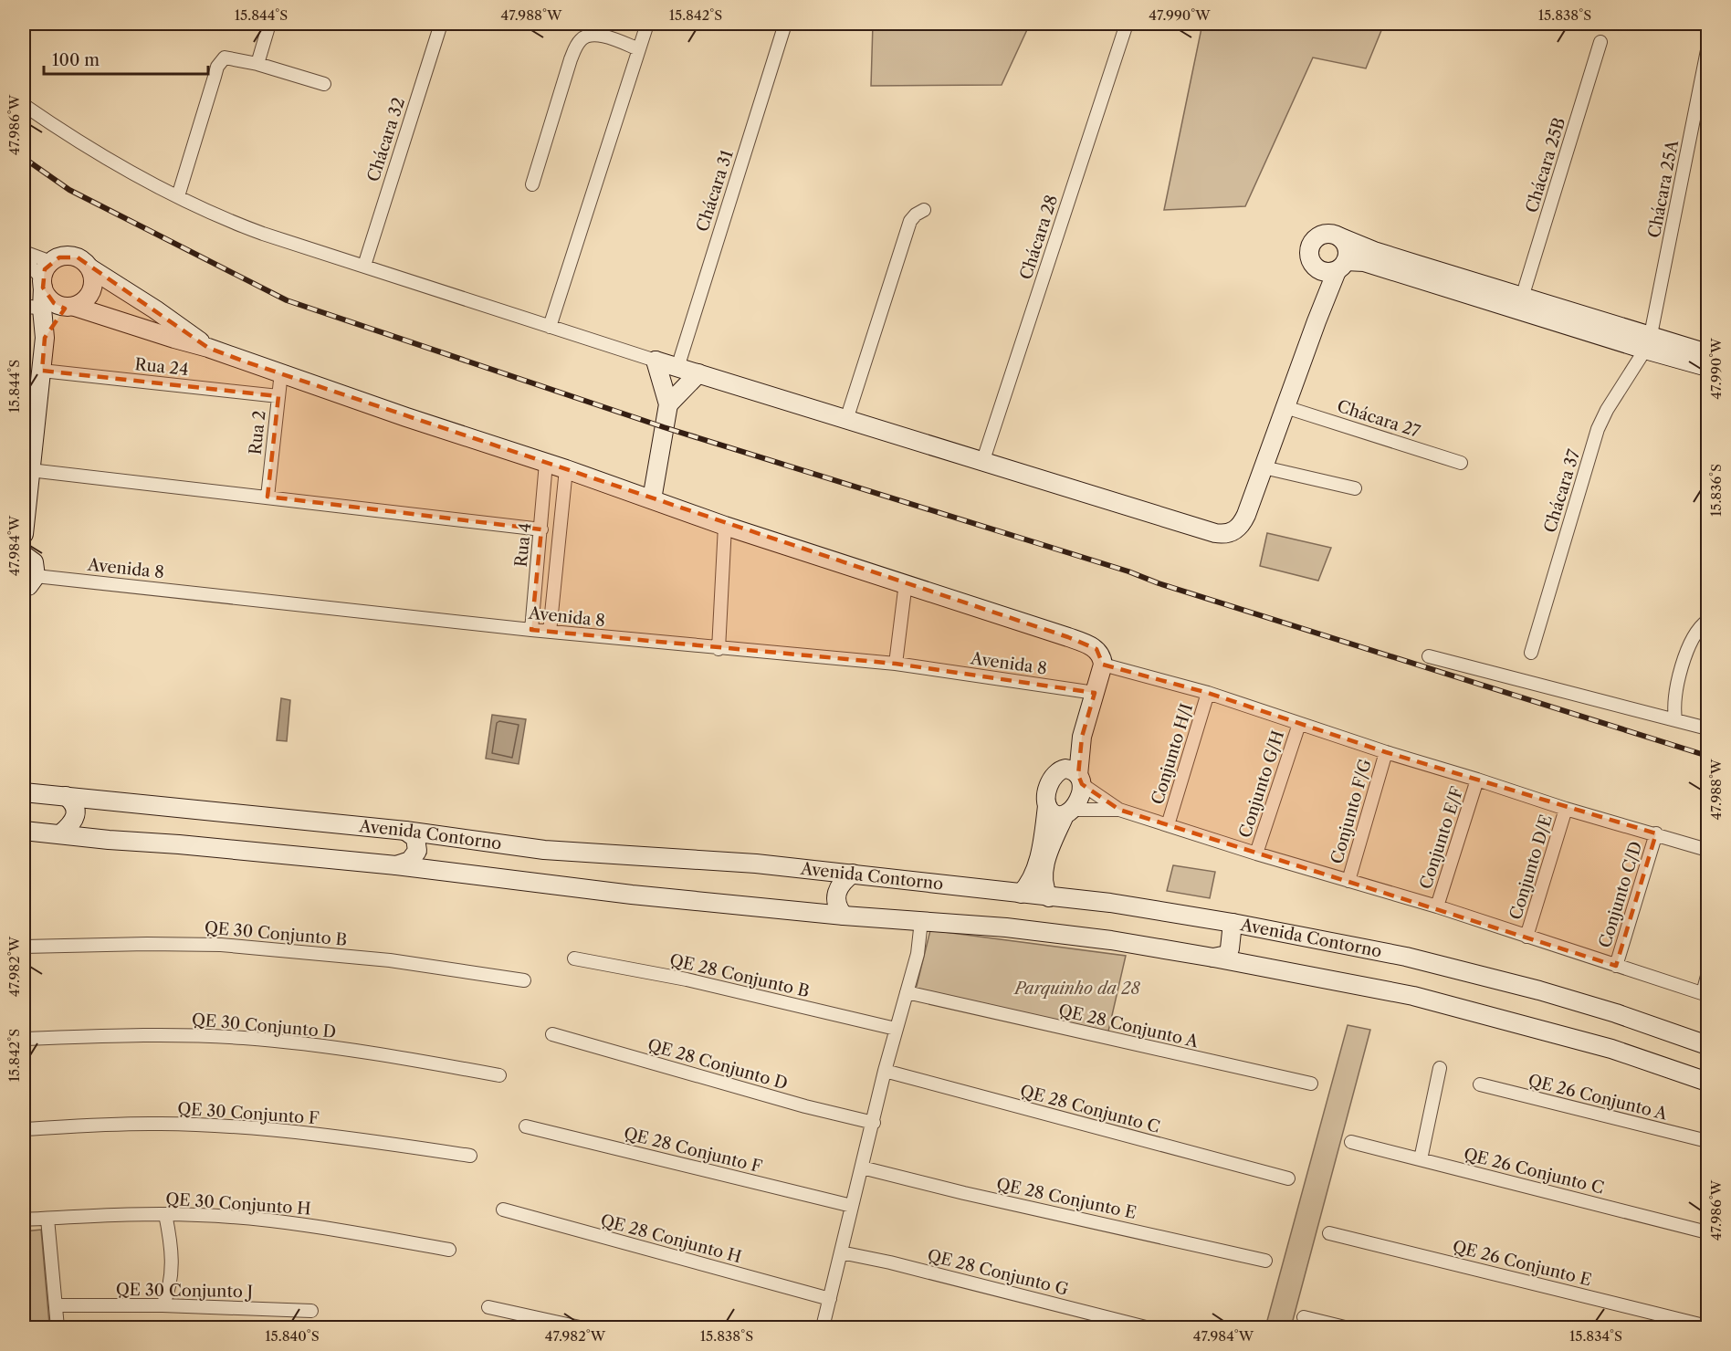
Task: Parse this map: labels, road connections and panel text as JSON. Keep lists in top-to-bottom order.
{
  "streets": {
    "street": [
      "Chácara 32",
      "Chácara 25B",
      "Chácara 25A",
      "Chácara 31",
      "Chácara 28",
      "Rua 24",
      "Chácara 27",
      "Rua 2",
      "Chácara 37",
      "Rua 4",
      "Avenida 8",
      "Conjunto H/I",
      "Conjunto G/H",
      "Conjunto F/G",
      "Avenida Contorno",
      "Conjunto E/F",
      "Conjunto D/E",
      "Conjunto C/D",
      "QE 30 Conjunto B",
      "QE 28 Conjunto B",
      "QE 30 Conjunto D",
      "QE 28 Conjunto A",
      "QE 28 Conjunto D",
      "QE 26 Conjunto A",
      "QE 28 Conjunto C",
      "QE 30 Conjunto F",
      "QE 28 Conjunto F",
      "QE 26 Conjunto C",
      "QE 28 Conjunto E",
      "QE 30 Conjunto H",
      "QE 28 Conjunto H",
      "QE 26 Conjunto E",
      "QE 28 Conjunto G",
      "QE 30 Conjunto J"
    ]
  },
  "crossings": [
    ["Chácara 25A", "Chácara 37"],
    ["Rua 24", "Rua 2"],
    ["Rua 4", "Avenida 8"]
  ],
  "parks": ["Parquinho da 28"],
  "scale_bar": "100 m",
  "coordinates": [
    "15.844°S",
    "47.988°W",
    "15.842°S",
    "47.990°W",
    "15.838°S",
    "47.986°W",
    "15.836°S",
    "47.984°W",
    "47.982°W",
    "15.840°S",
    "15.834°S"
  ]
}
